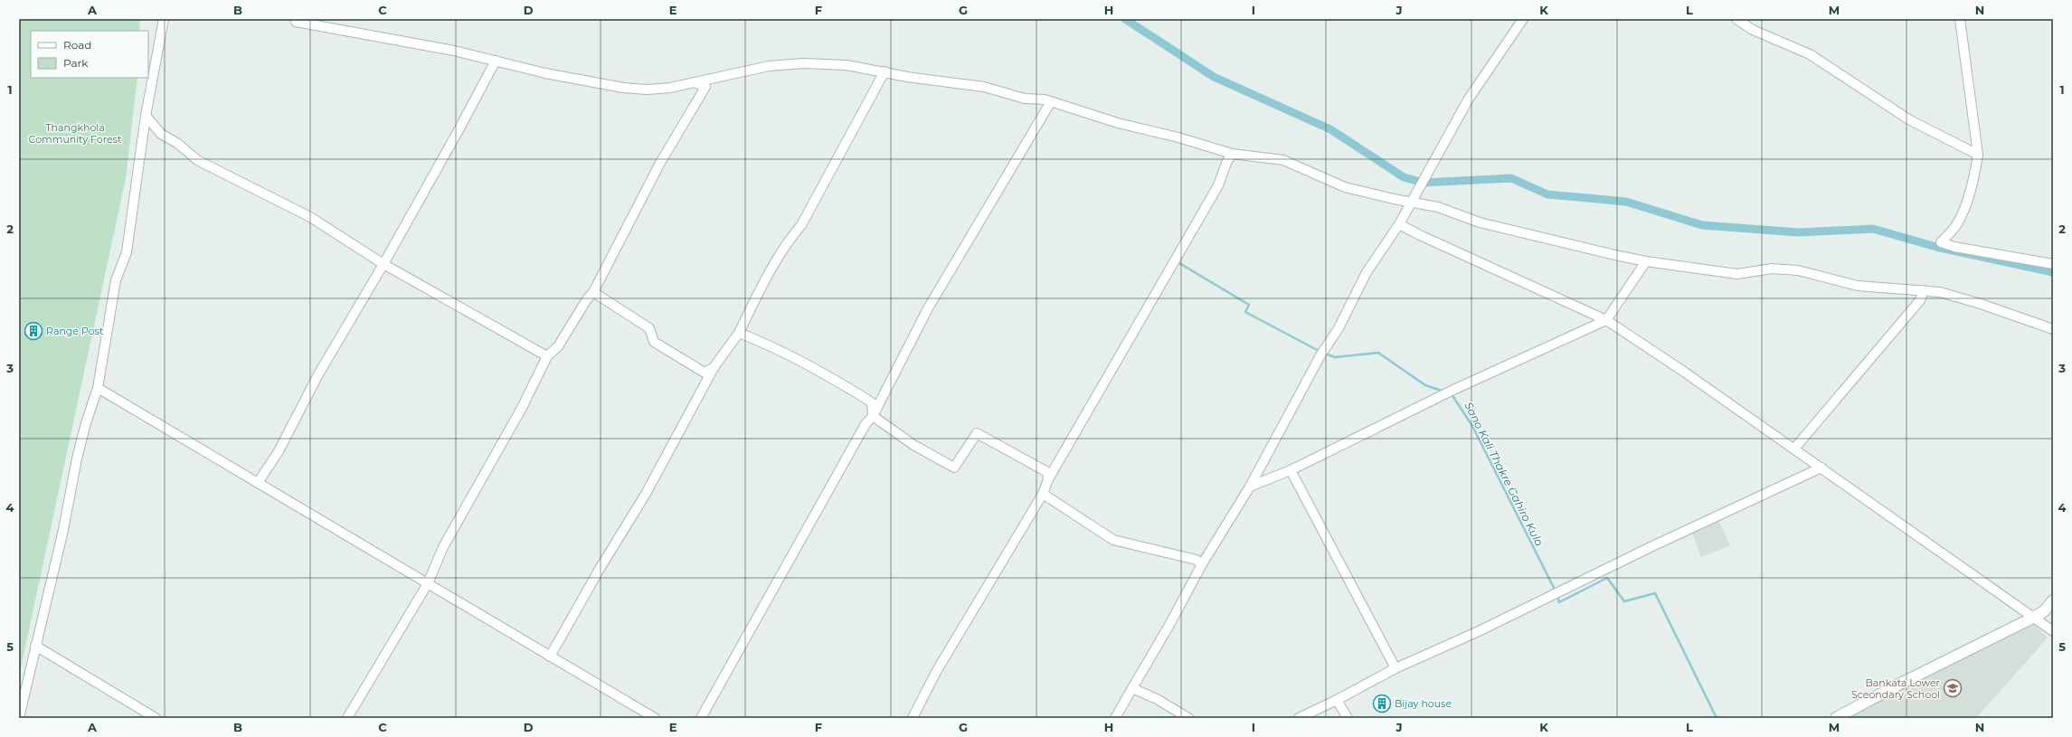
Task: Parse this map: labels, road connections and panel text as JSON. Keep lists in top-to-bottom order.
{
  "water": ["Sano Kali Thakre Gahiro Kulo"],
  "parks": ["Thangkhola Community Forest"],
  "places": {
    "building": ["Range Post", "Bijay house"],
    "school or university": ["Bankata Lower Sceondary School"]
  },
  "legend": ["Road", "Park"],
  "grid": {
    "columns": [
      "A",
      "B",
      "C",
      "D",
      "E",
      "F",
      "G",
      "H",
      "I",
      "J",
      "K",
      "L",
      "M",
      "N"
    ],
    "rows": [
      "1",
      "2",
      "3",
      "4",
      "5"
    ]
  }
}
